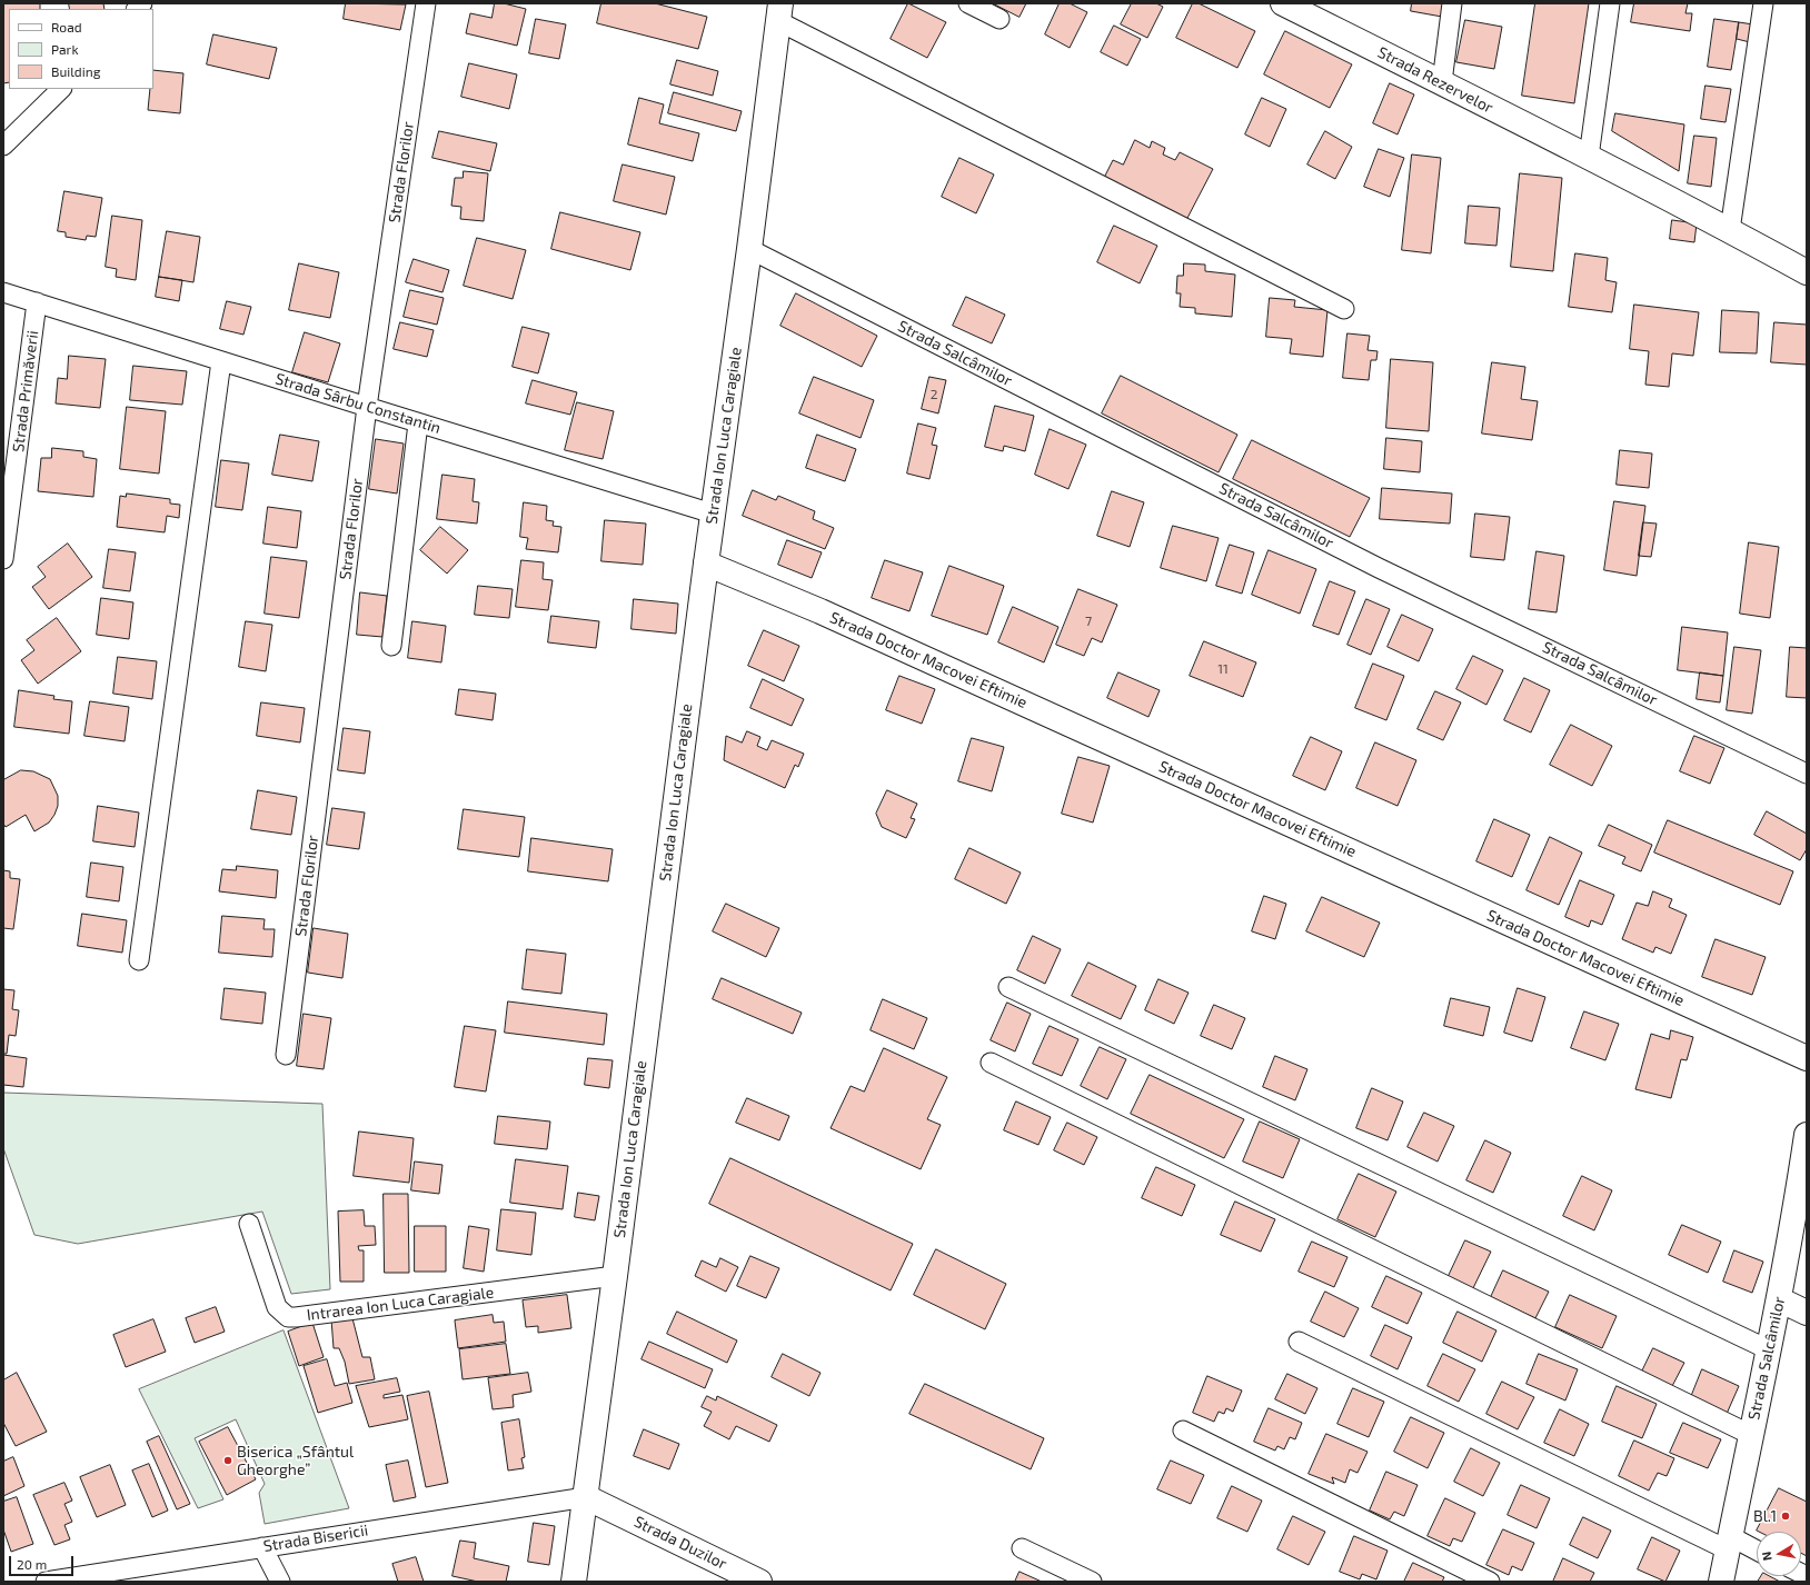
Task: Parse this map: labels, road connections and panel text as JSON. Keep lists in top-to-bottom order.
{
  "streets": {
    "street": [
      "Strada Rezervelor",
      "Strada Florilor",
      "Strada Salcâmilor",
      "Strada Primăverii",
      "Strada Sârbu Constantin",
      "Strada Ion Luca Caragiale",
      "Strada Doctor Macovei Eftimie",
      "Intrarea Ion Luca Caragiale",
      "Strada Bisericii",
      "Strada Duzilor"
    ]
  },
  "crossings": [
    ["Strada Florilor", "Strada Sârbu Constantin"],
    ["Strada Salcâmilor", "Strada Ion Luca Caragiale"],
    ["Strada Primăverii", "Strada Sârbu Constantin"],
    ["Strada Sârbu Constantin", "Strada Ion Luca Caragiale"],
    ["Strada Ion Luca Caragiale", "Strada Doctor Macovei Eftimie"],
    ["Strada Ion Luca Caragiale", "Intrarea Ion Luca Caragiale"],
    ["Strada Ion Luca Caragiale", "Strada Bisericii"],
    ["Strada Ion Luca Caragiale", "Strada Duzilor"],
    ["Strada Bisericii", "Strada Duzilor"]
  ],
  "places": ["Biserica „Sfântul Gheorghe”", "Bl.1"],
  "house_numbers": ["2", "7", "11"],
  "legend": ["Road", "Park", "Building"],
  "scale_bar": "20 m",
  "north": "left"
}
